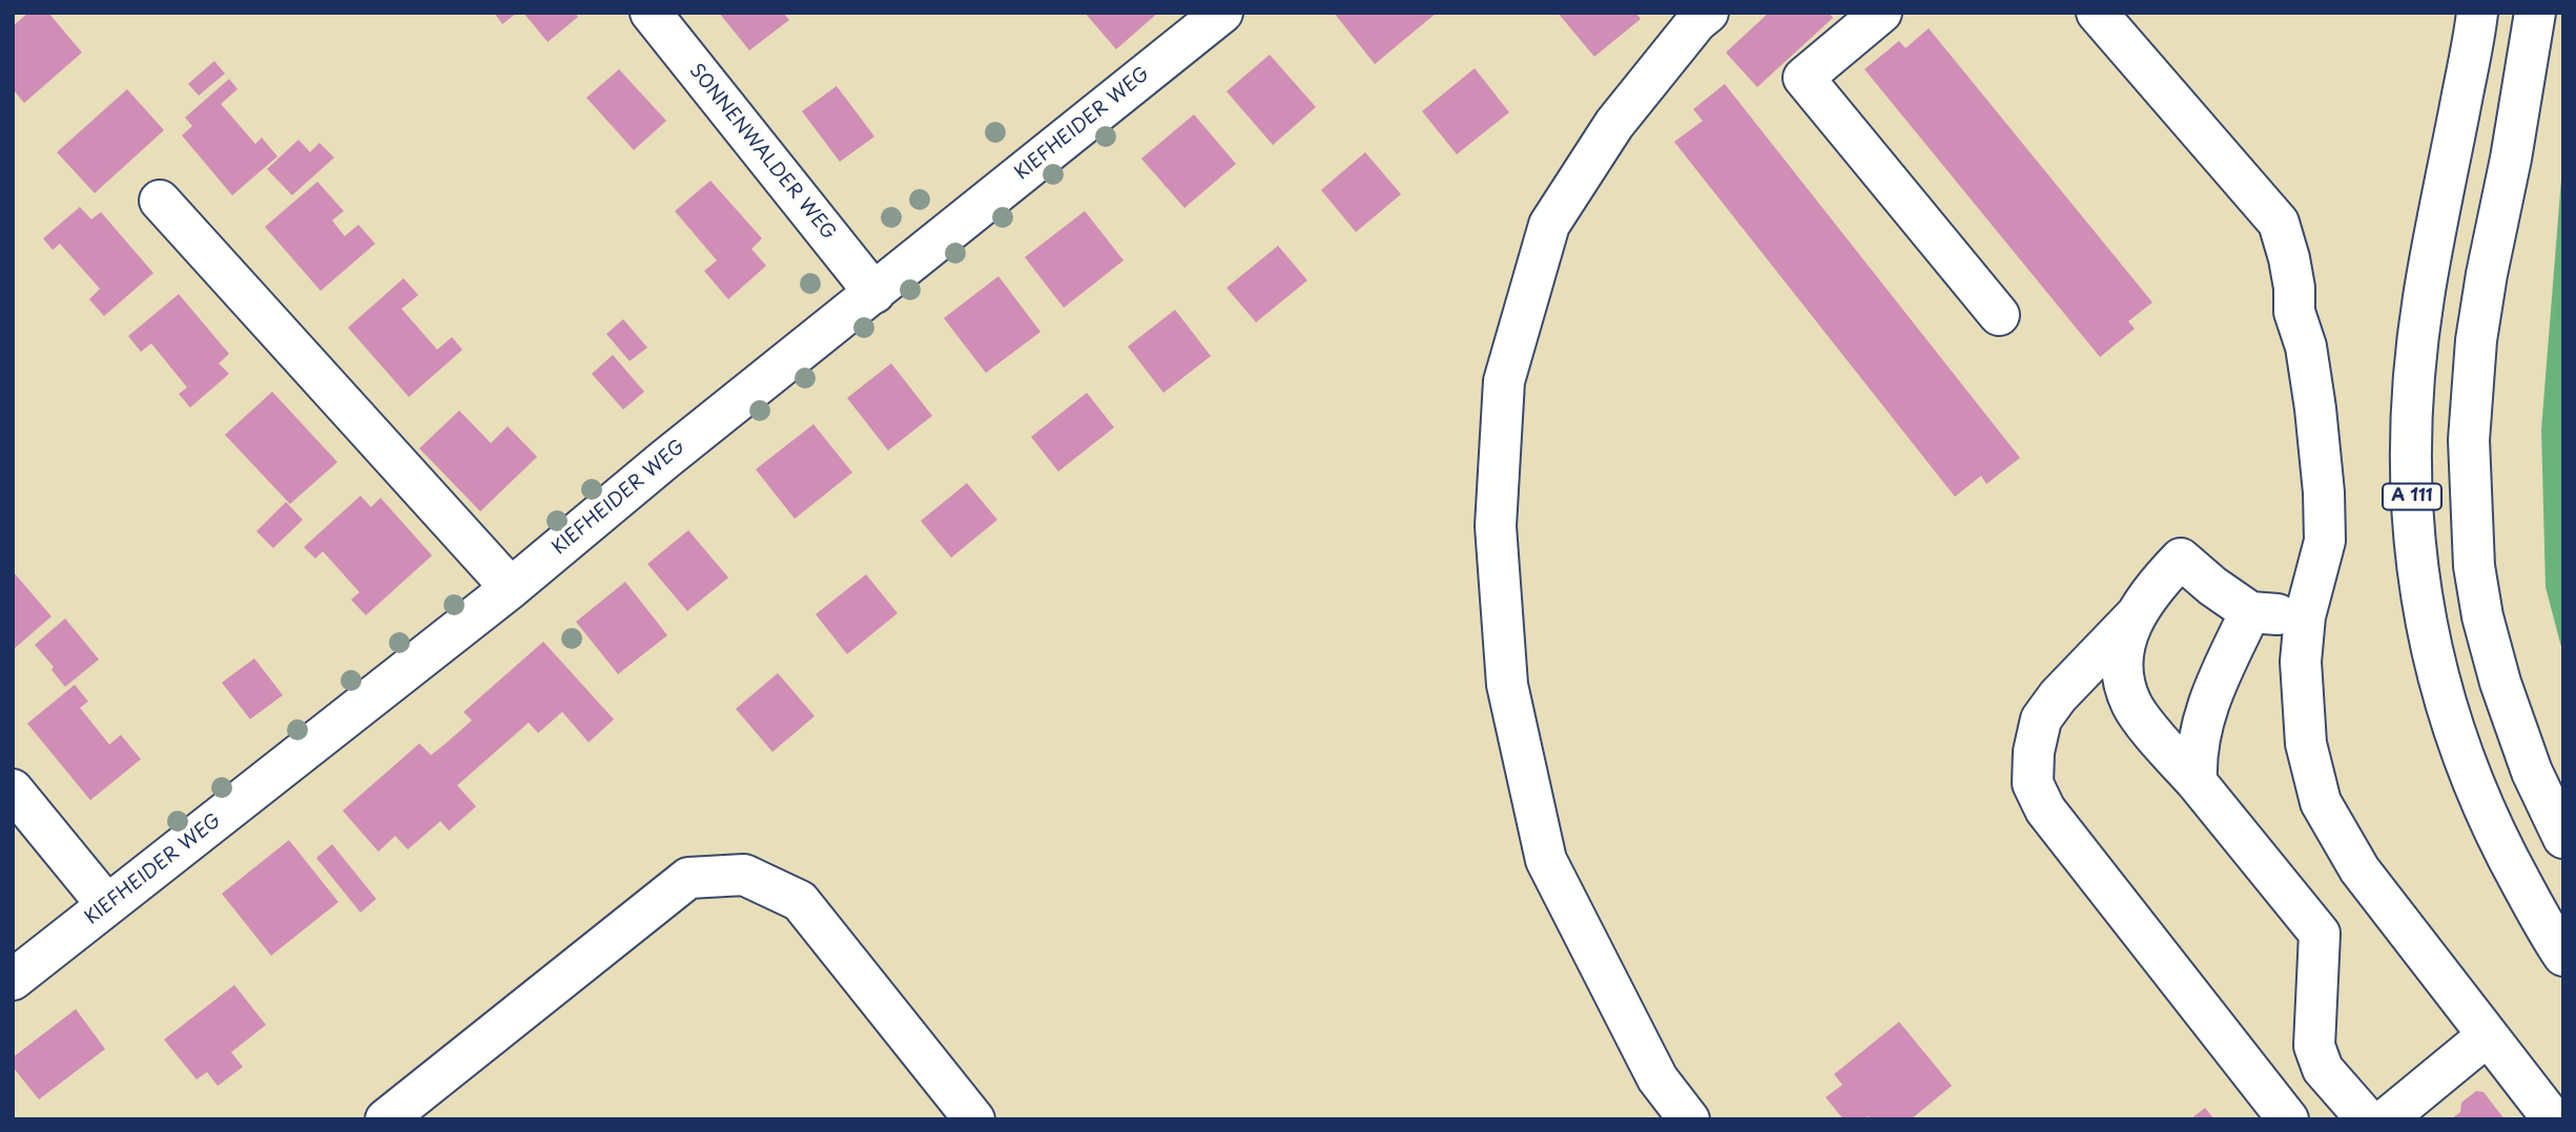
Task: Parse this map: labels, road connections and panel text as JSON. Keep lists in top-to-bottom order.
{
  "streets": {
    "main road": ["KIEFHEIDER WEG", "SONNENWALDER WEG", "A 111"]
  },
  "crossings": [
    ["KIEFHEIDER WEG", "SONNENWALDER WEG"]
  ]
}
